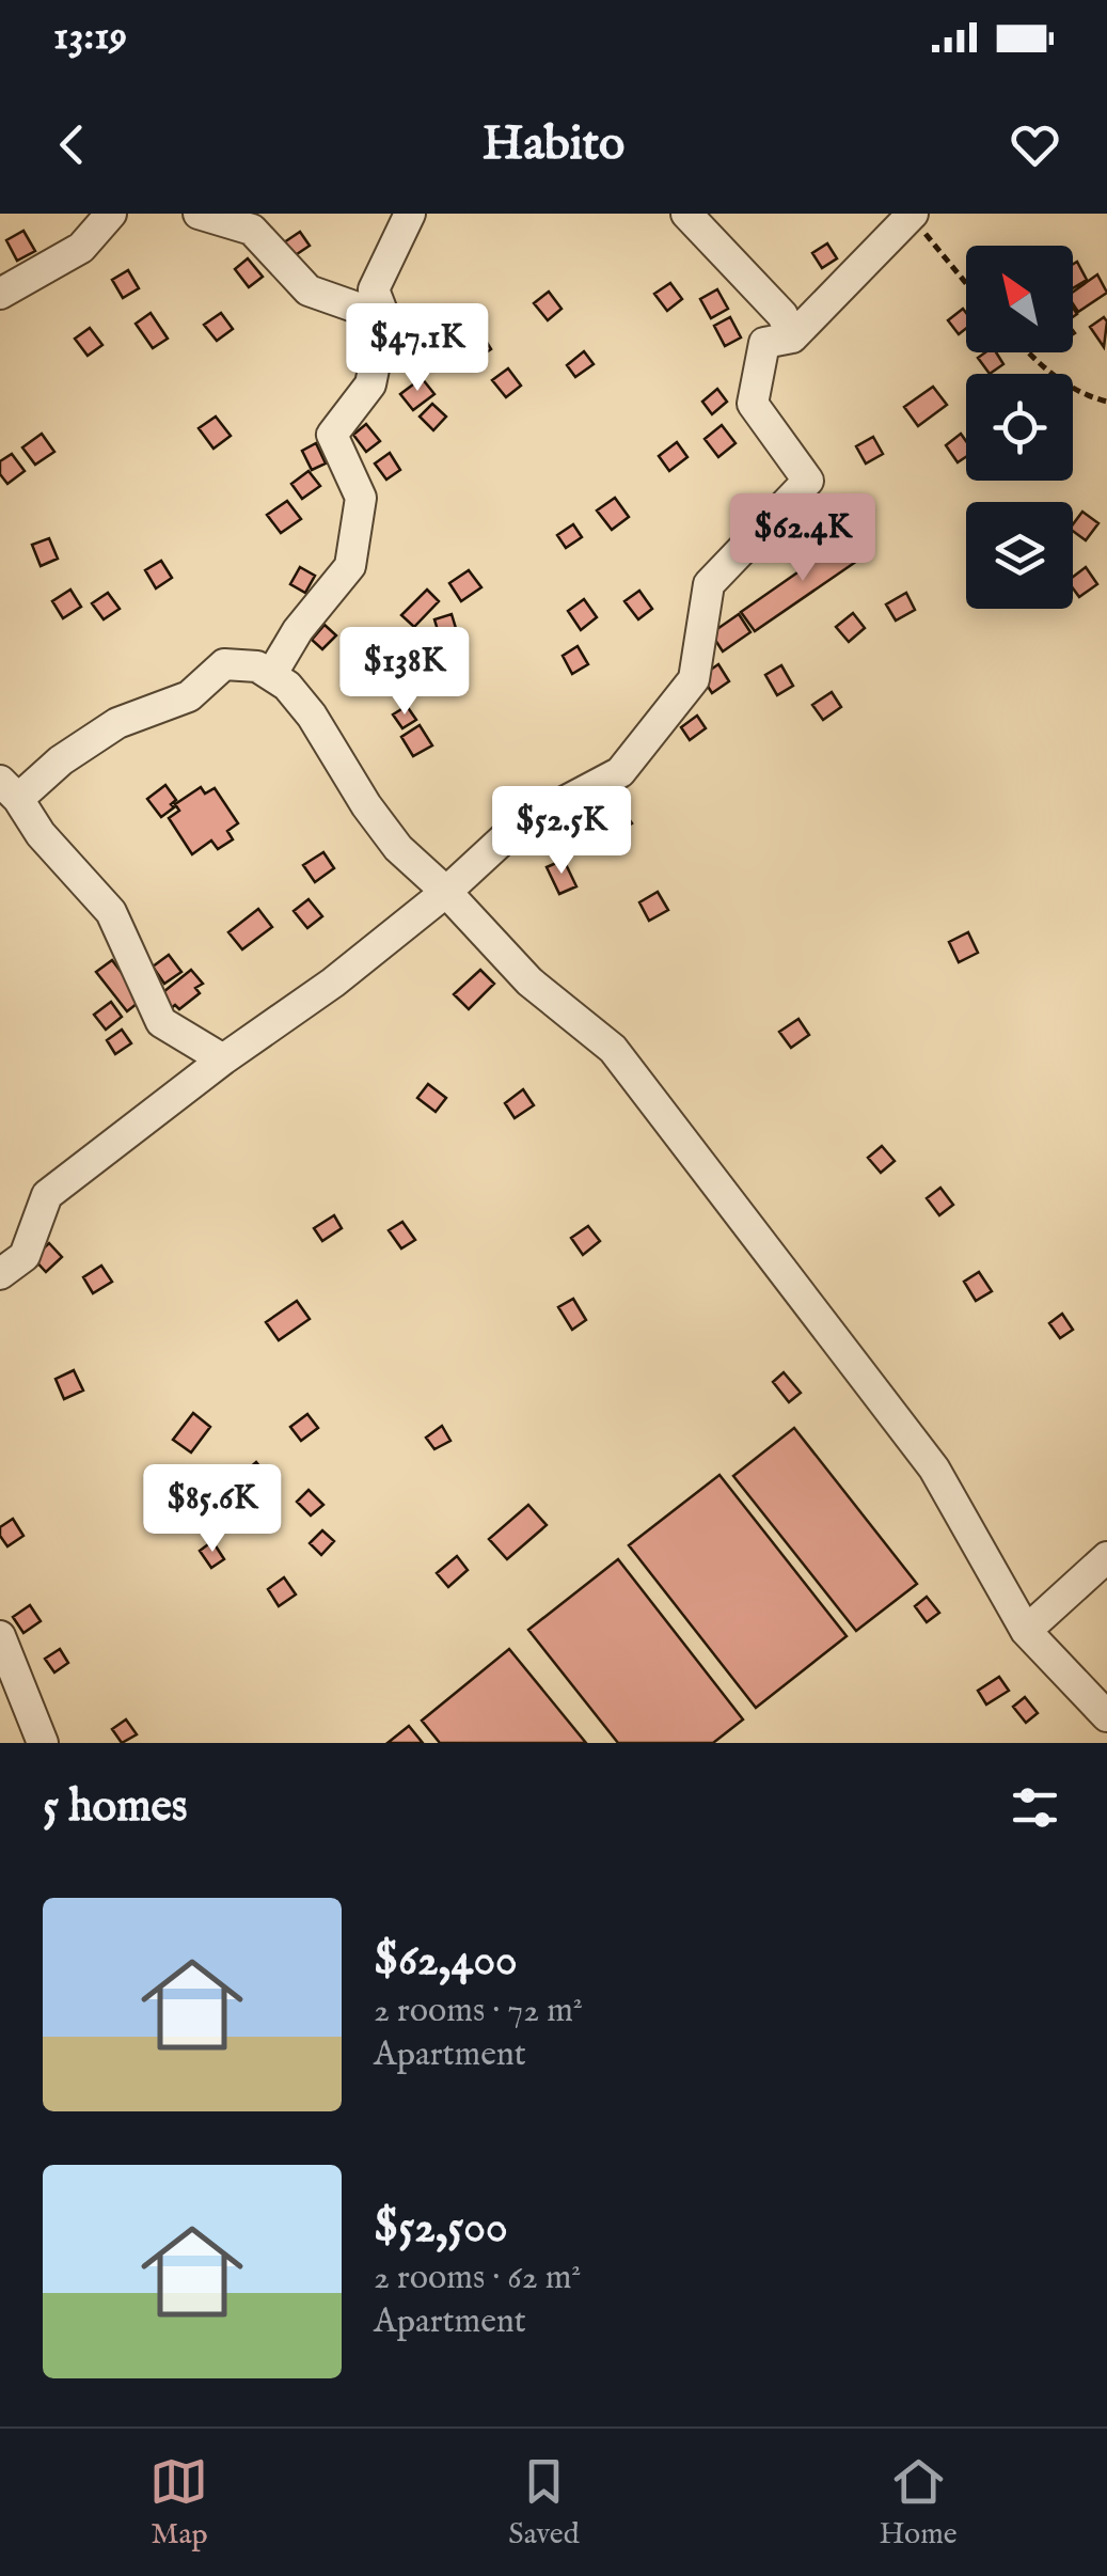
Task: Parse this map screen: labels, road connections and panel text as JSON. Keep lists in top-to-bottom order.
{
  "north": "top left",
  "page": {
    "status": "13:19",
    "header": "Habito",
    "price": [
      "$47.1K",
      "$62.4K",
      "$138K",
      "$52.5K",
      "$85.6K"
    ],
    "heading": "5 homes",
    "list": [
      {
        "name": "$62,400",
        "note": "2 rooms · 72 m² · Apartment"
      },
      {
        "name": "$52,500",
        "note": "2 rooms · 62 m² · Apartment"
      }
    ],
    "tabs": ["Map", "Saved", "Home"]
  }
}
